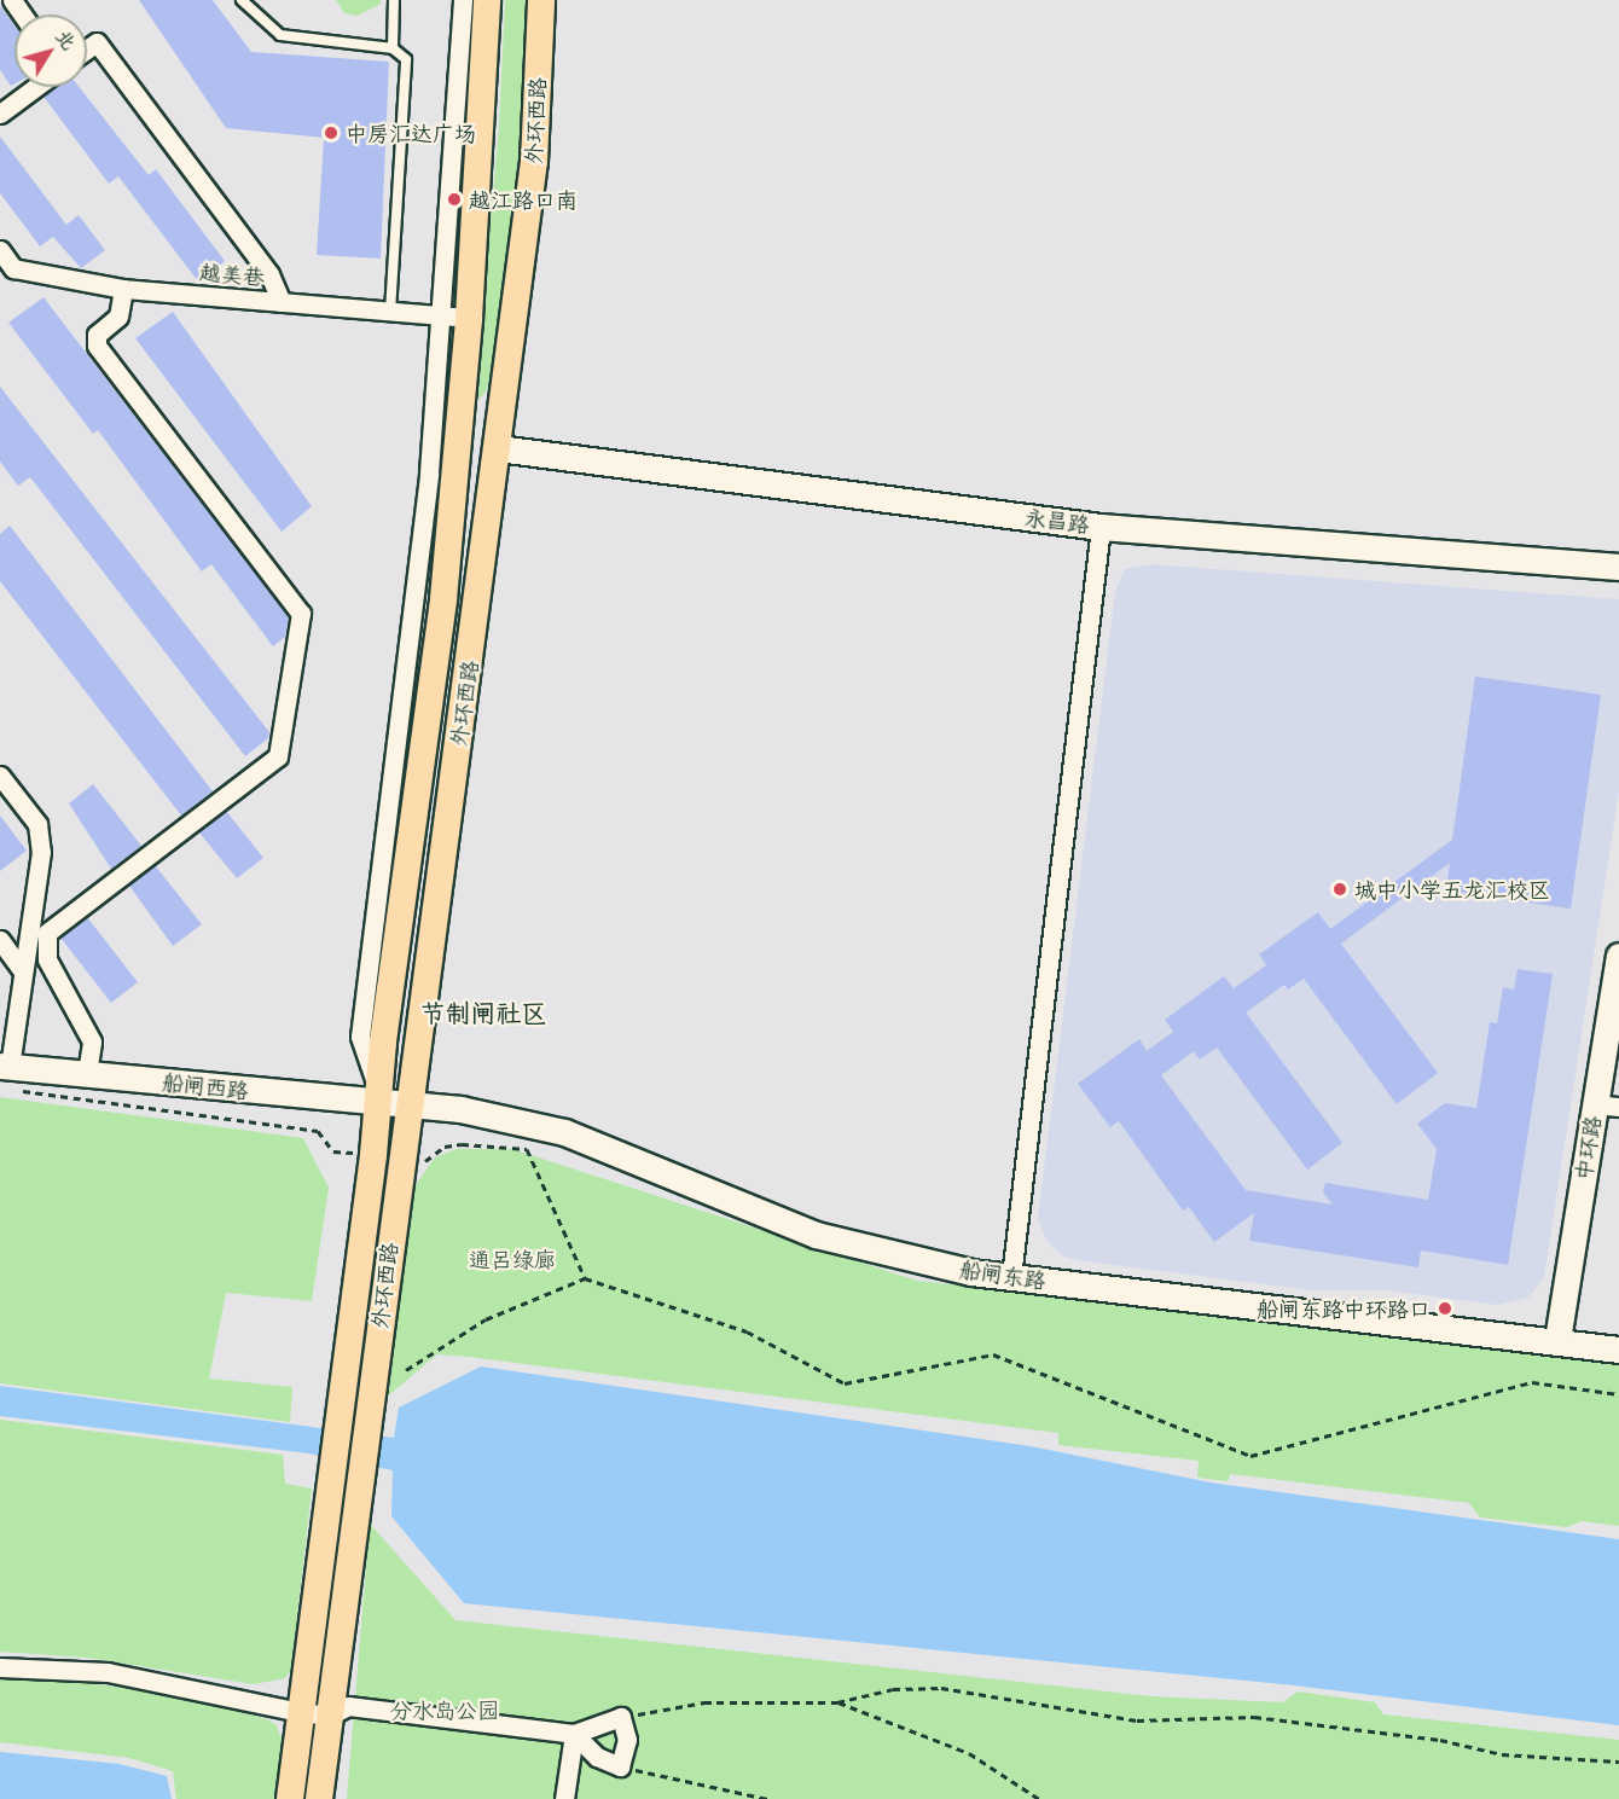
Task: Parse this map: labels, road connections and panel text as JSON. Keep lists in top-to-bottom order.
{
  "streets": {
    "main road": ["外环西路"],
    "street": [
      "越美巷",
      "永昌路",
      "船闸西路",
      "中环路",
      "船闸东路"
    ]
  },
  "crossings": [
    ["外环西路", "越美巷"],
    ["外环西路", "永昌路"],
    ["外环西路", "船闸西路"],
    ["外环西路", "船闸东路"],
    ["船闸西路", "船闸东路"],
    ["中环路", "船闸东路"]
  ],
  "districts": ["节制闸社区"],
  "parks": ["通吕绿廊", "分水岛公园"],
  "places": [
    "中房汇达广场",
    "越江路口南",
    "城中小学五龙汇校区",
    "船闸东路中环路口"
  ],
  "north": "top right"
}
